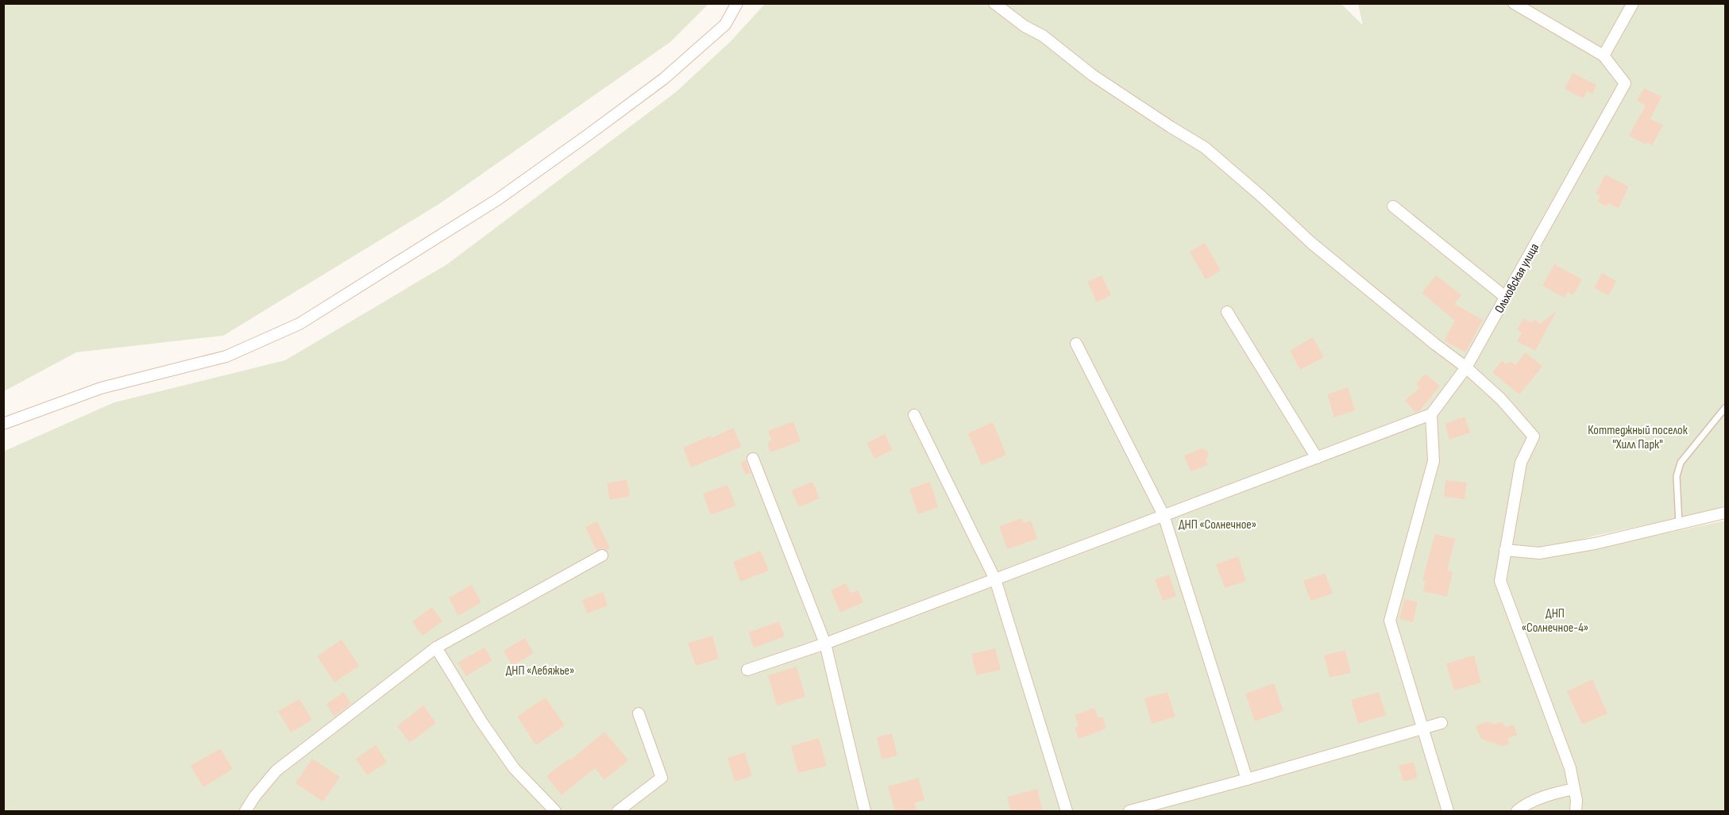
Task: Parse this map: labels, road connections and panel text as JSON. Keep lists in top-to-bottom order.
{
  "streets": {
    "street": ["Ольховская улица"]
  },
  "parks": [
    "Коттеджный поселок \"Хилл Парк\"",
    "ДНП «Солнечное»",
    "ДНП «Солнечное-4»",
    "ДНП «Лебяжье»"
  ]
}
